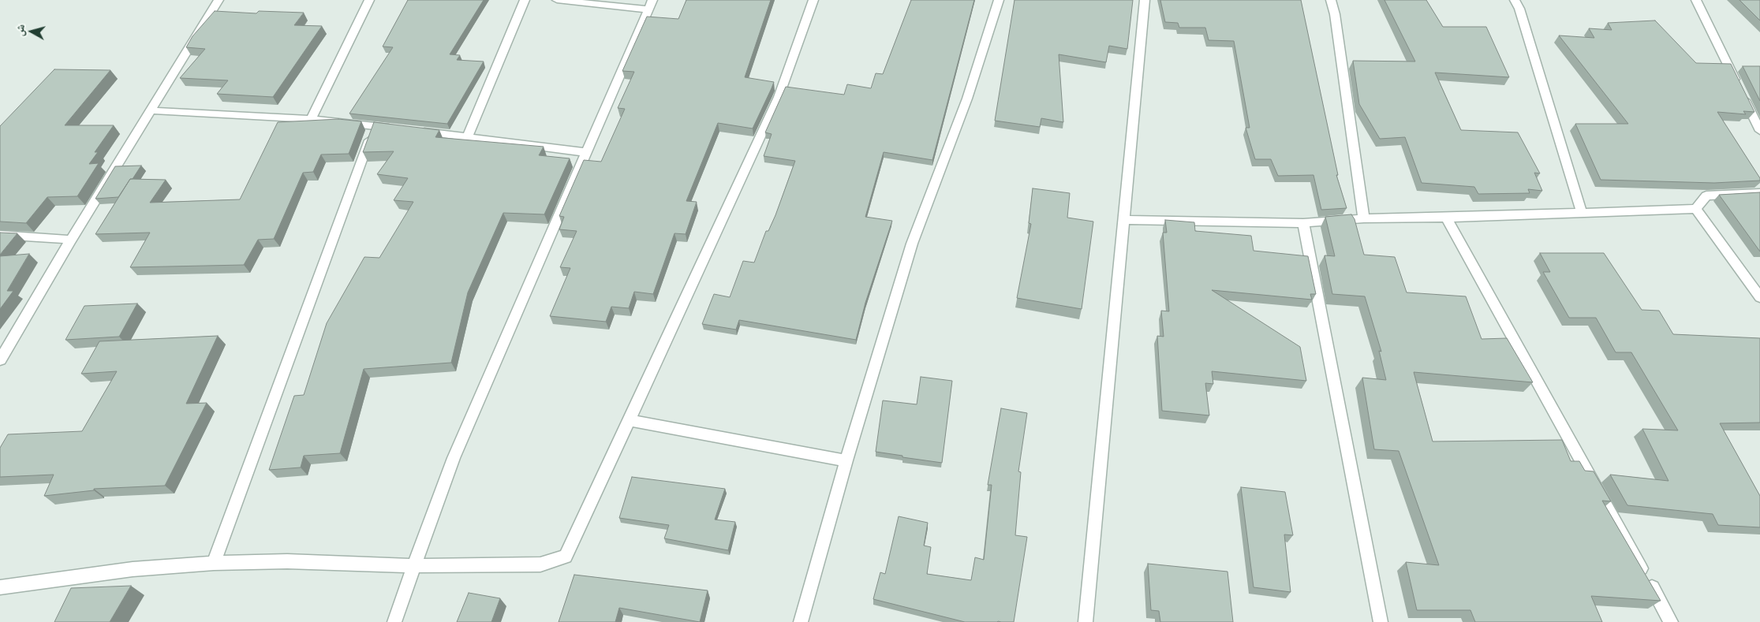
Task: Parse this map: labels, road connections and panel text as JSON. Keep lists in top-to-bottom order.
{
  "north": "left"
}
